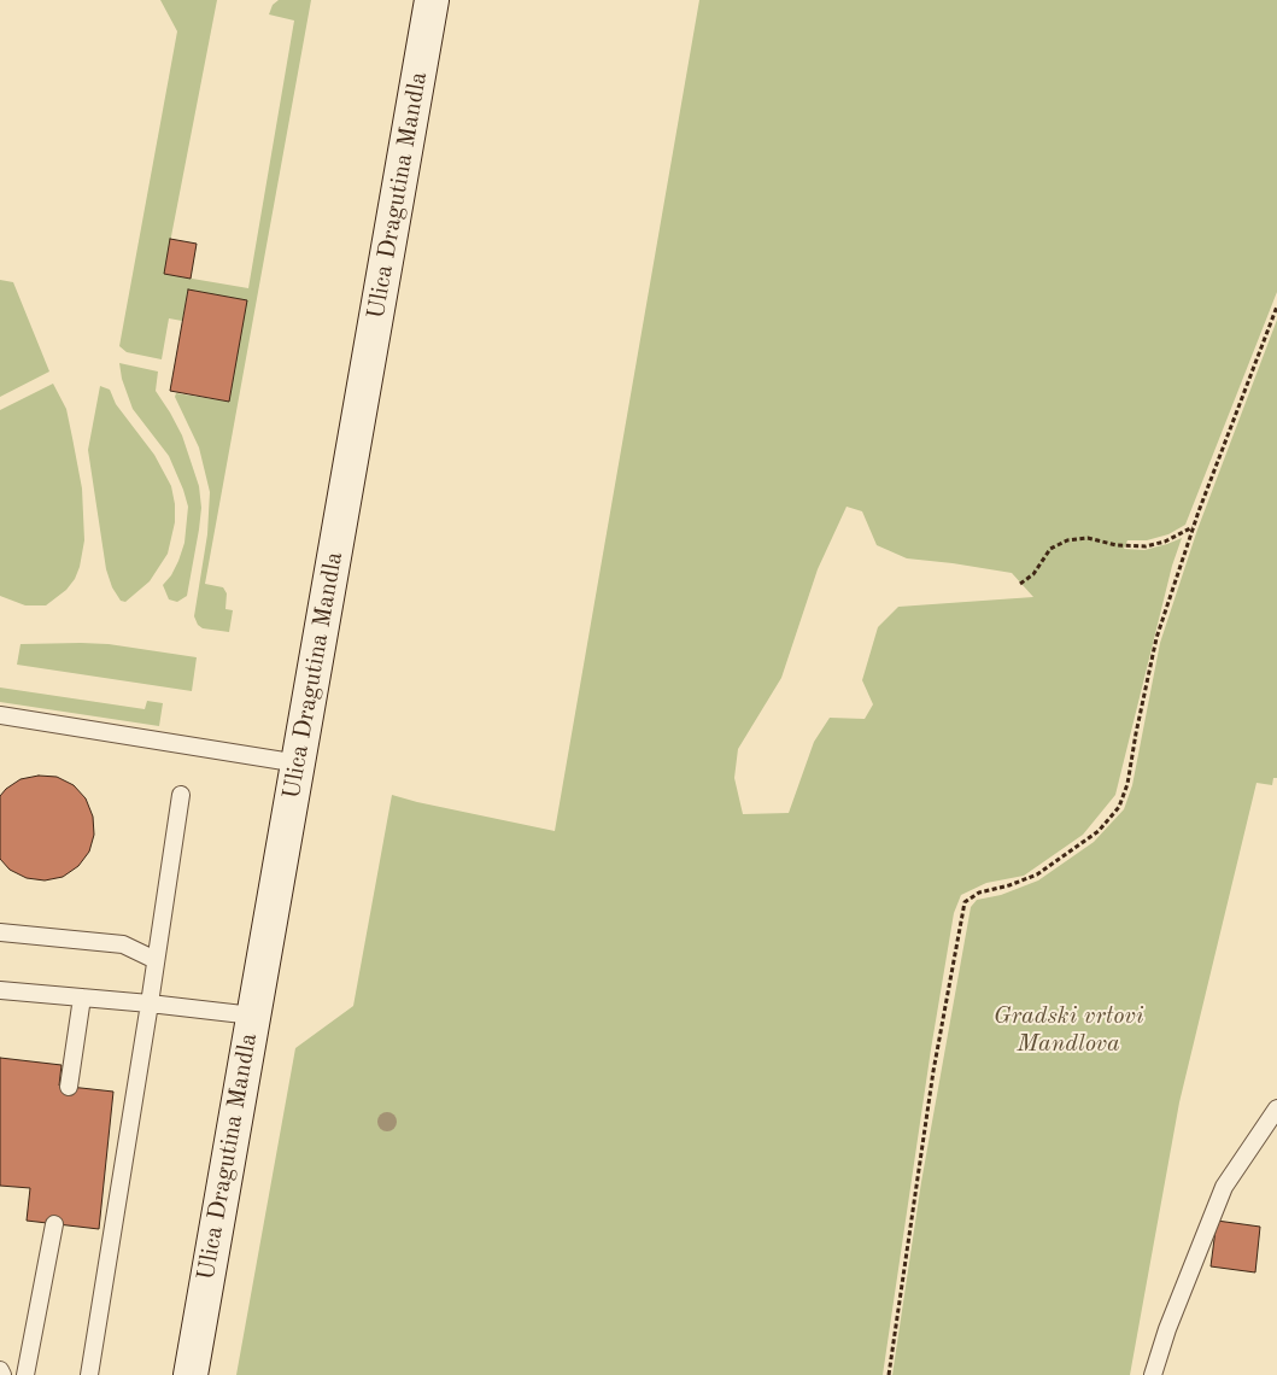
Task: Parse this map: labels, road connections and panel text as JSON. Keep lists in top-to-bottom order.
{
  "streets": {
    "main road": ["Ulica Dragutina Mandla"]
  },
  "parks": ["Gradski vrtovi Mandlova"]
}
